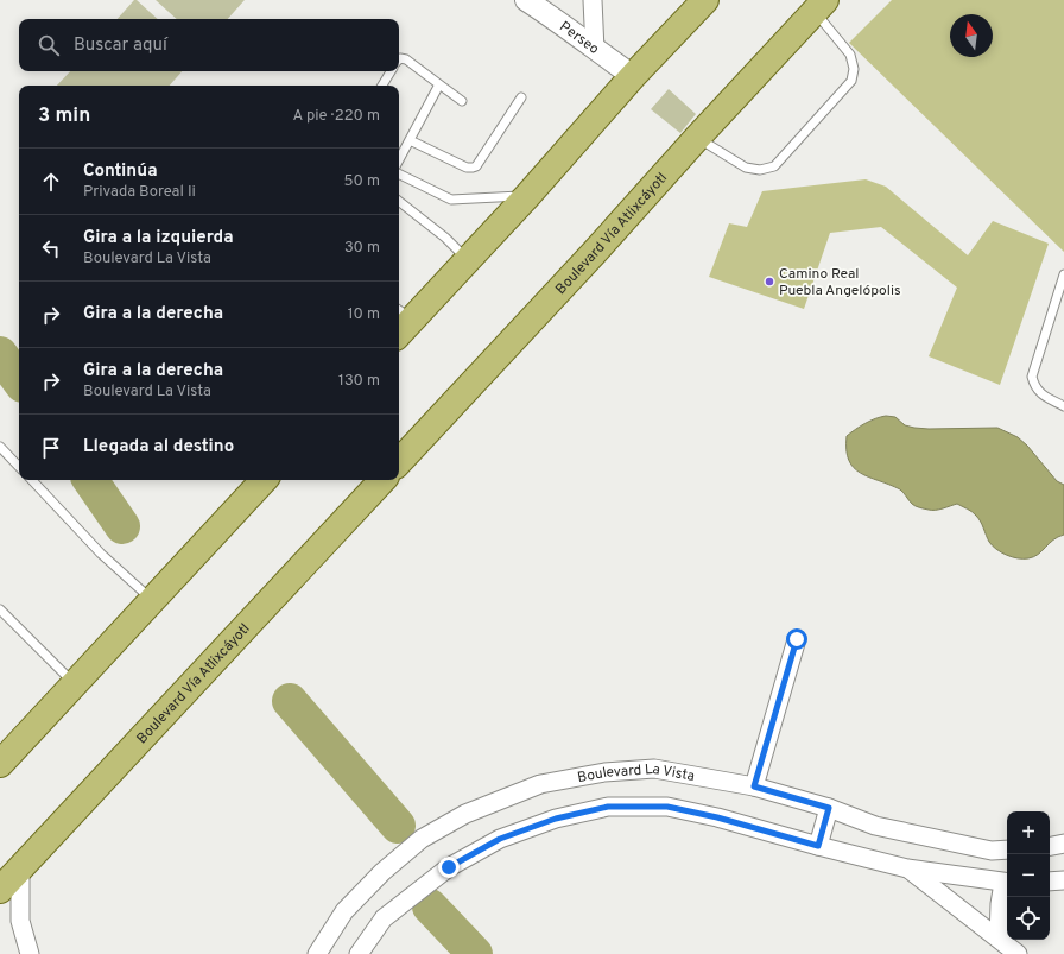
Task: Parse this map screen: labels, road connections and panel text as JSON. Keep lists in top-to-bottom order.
{
  "streets": {
    "main road": ["Boulevard Vía Atlixcáyotl"],
    "street": ["Perseo", "Boulevard La Vista"]
  },
  "places": ["Camino Real Puebla Angelópolis"],
  "north": "top",
  "page": {
    "search": "Buscar aquí",
    "heading": ["3 min", "A pie · 220 m"],
    "list": [
      ["Continúa", "Privada Boreal Ii", "50 m"],
      ["Gira a la izquierda", "Boulevard La Vista", "30 m"],
      ["Gira a la derecha", "10 m"],
      ["Gira a la derecha", "Boulevard La Vista", "130 m"],
      "Llegada al destino"
    ],
    "map_buttons": ["+", "−"]
  }
}
